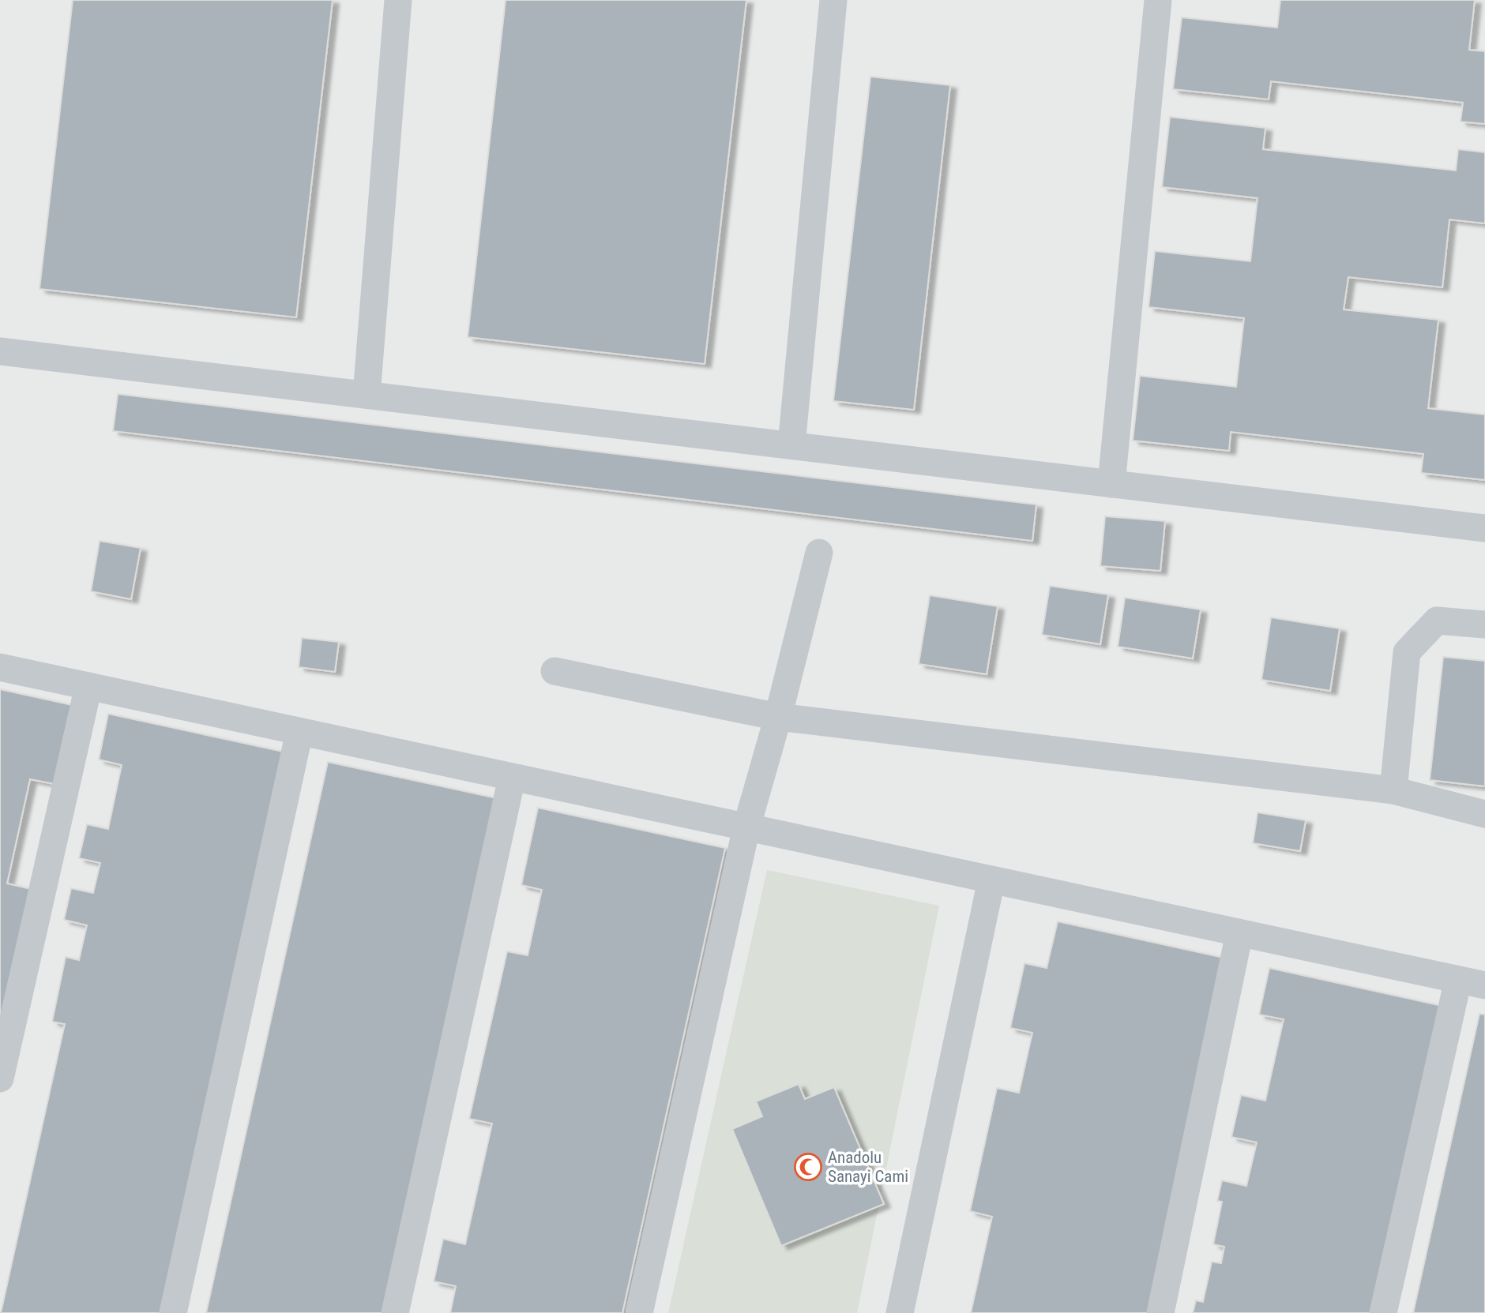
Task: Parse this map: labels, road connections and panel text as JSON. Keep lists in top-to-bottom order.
{
  "places": {
    "mosque": ["Anadolu Sanayi Cami"]
  }
}
